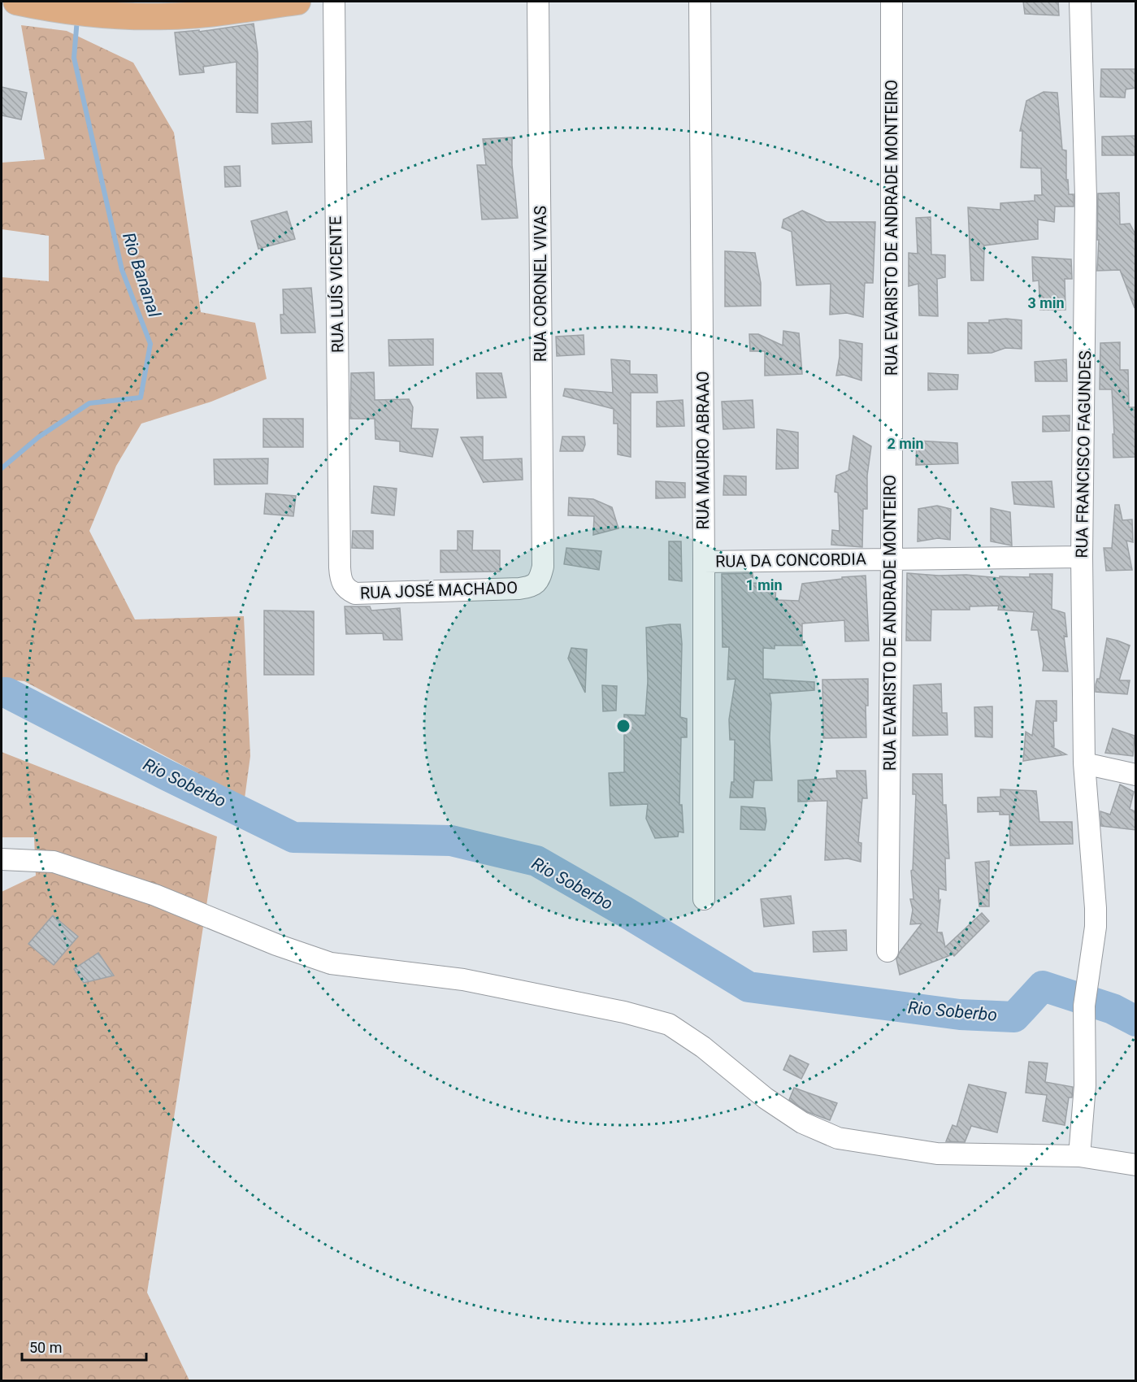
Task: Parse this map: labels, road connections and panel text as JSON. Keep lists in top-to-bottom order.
{
  "streets": {
    "street": [
      "RUA EVARISTO DE ANDRADE MONTEIRO",
      "RUA CORONEL VIVAS",
      "RUA LUÍS VICENTE",
      "RUA MAURO ABRAAO",
      "RUA FRANCISCO FAGUNDES",
      "RUA DA CONCORDIA",
      "RUA JOSÉ MACHADO"
    ]
  },
  "crossings": [
    ["RUA EVARISTO DE ANDRADE MONTEIRO", "RUA DA CONCORDIA"],
    ["RUA CORONEL VIVAS", "RUA JOSÉ MACHADO"],
    ["RUA LUÍS VICENTE", "RUA JOSÉ MACHADO"],
    ["RUA MAURO ABRAAO", "RUA DA CONCORDIA"],
    ["RUA FRANCISCO FAGUNDES", "RUA DA CONCORDIA"]
  ],
  "water": ["Rio Bananal", "Rio Soberbo"],
  "scale_bar": "50 m",
  "rings": ["3 min", "2 min", "1 min"]
}
